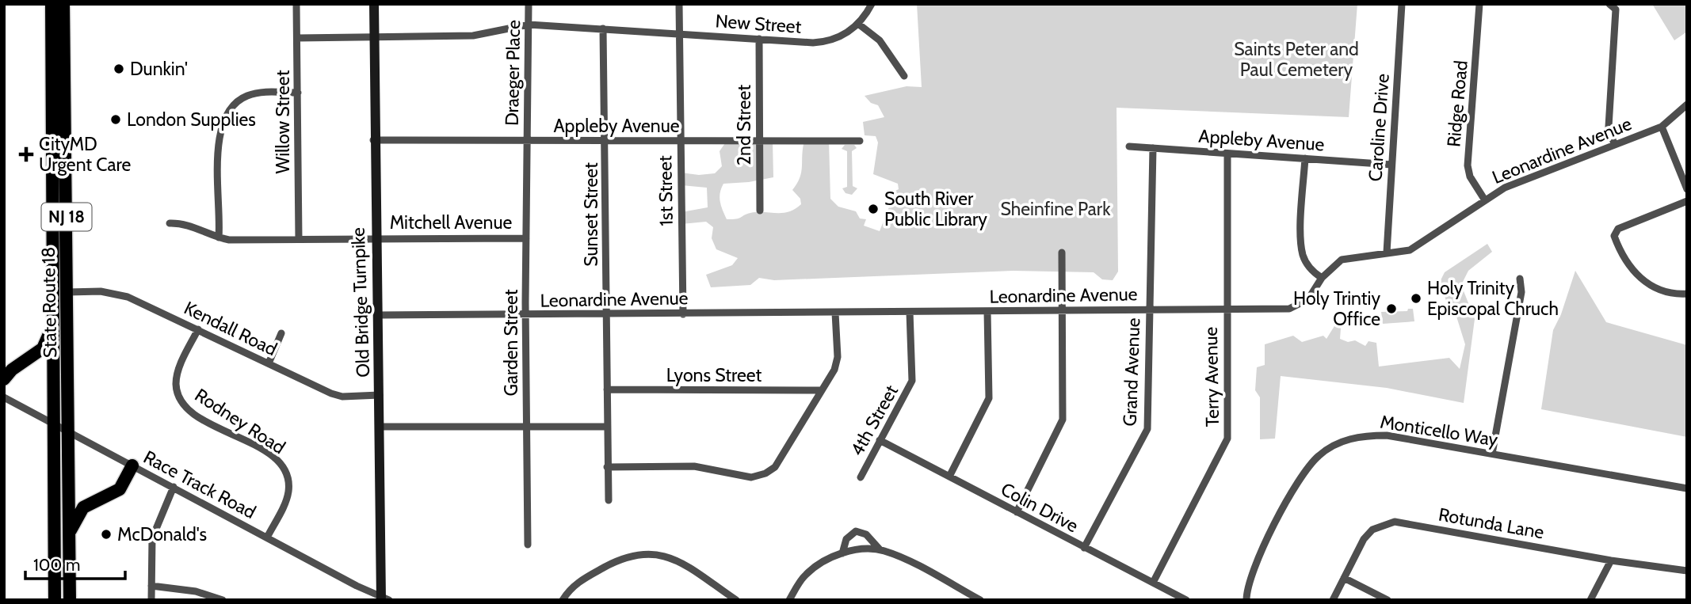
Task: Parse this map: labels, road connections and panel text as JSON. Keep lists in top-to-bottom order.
{
  "streets": {
    "highway": ["NJ 18", "State Route 18"],
    "street": [
      "New Street",
      "Draeger Place",
      "Ridge Road",
      "Willow Street",
      "2nd Street",
      "Appleby Avenue",
      "Caroline Drive",
      "Leonardine Avenue",
      "1st Street",
      "Sunset Street",
      "Mitchell Avenue",
      "Old Bridge Turnpike",
      "Kendall Road",
      "Garden Street",
      "Grand Avenue",
      "Lyons Street",
      "Terry Avenue",
      "4th Street",
      "Rodney Road",
      "Monticello Way",
      "Race Track Road",
      "Colin Drive",
      "Rotunda Lane"
    ]
  },
  "crossings": [
    ["New Street", "Draeger Place"],
    ["New Street", "Willow Street"],
    ["New Street", "2nd Street"],
    ["New Street", "1st Street"],
    ["New Street", "Sunset Street"],
    ["New Street", "Old Bridge Turnpike"],
    ["Draeger Place", "Appleby Avenue"],
    ["Draeger Place", "Garden Street"],
    ["Ridge Road", "Leonardine Avenue"],
    ["Willow Street", "Mitchell Avenue"],
    ["2nd Street", "Appleby Avenue"],
    ["Appleby Avenue", "Caroline Drive"],
    ["Appleby Avenue", "1st Street"],
    ["Appleby Avenue", "Sunset Street"],
    ["Appleby Avenue", "Old Bridge Turnpike"],
    ["Appleby Avenue", "Garden Street"],
    ["Appleby Avenue", "Grand Avenue"],
    ["Appleby Avenue", "Terry Avenue"],
    ["Caroline Drive", "Leonardine Avenue"],
    ["Leonardine Avenue", "1st Street"],
    ["Leonardine Avenue", "Sunset Street"],
    ["Leonardine Avenue", "Old Bridge Turnpike"],
    ["Leonardine Avenue", "Garden Street"],
    ["Leonardine Avenue", "Grand Avenue"],
    ["Leonardine Avenue", "Terry Avenue"],
    ["Leonardine Avenue", "4th Street"],
    ["Sunset Street", "Lyons Street"],
    ["Mitchell Avenue", "Old Bridge Turnpike"],
    ["Mitchell Avenue", "Garden Street"],
    ["State Route 18", "Kendall Road"],
    ["State Route 18", "Race Track Road"],
    ["Old Bridge Turnpike", "Kendall Road"],
    ["Old Bridge Turnpike", "Race Track Road"],
    ["Kendall Road", "Rodney Road"],
    ["Grand Avenue", "Colin Drive"],
    ["Terry Avenue", "Colin Drive"],
    ["4th Street", "Colin Drive"],
    ["Rodney Road", "Race Track Road"]
  ],
  "parks": ["Saints Peter and Paul Cemetery", "Sheinfine Park"],
  "places": {
    "other": [
      "Dunkin'",
      "London Supplies",
      "South River Public Library",
      "Holy Trinity Episcopal Chruch",
      "Holy Trintiy Office",
      "McDonald's"
    ],
    "health": ["CityMD Urgent Care"]
  },
  "scale_bar": "100 m"
}
